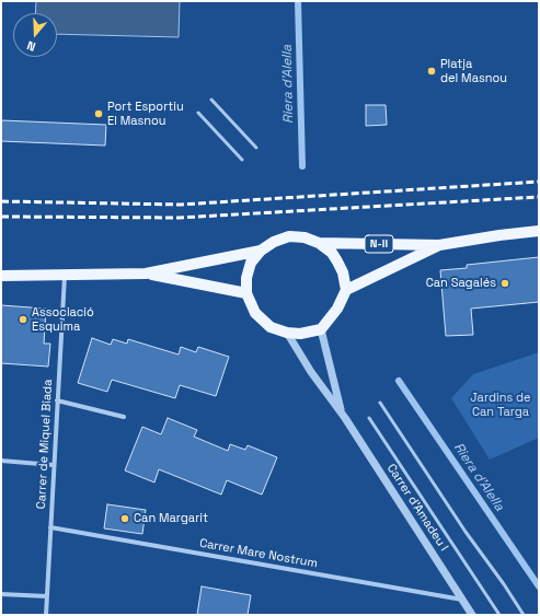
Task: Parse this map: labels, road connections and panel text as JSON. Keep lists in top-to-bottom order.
{
  "streets": {
    "main road": ["N-II"],
    "street": ["Carrer de Miquel Biada", "Carrer d'Amadeu I", "Carrer Mare Nostrum"]
  },
  "crossings": [
    ["N-II", "Carrer de Miquel Biada"],
    ["N-II", "Carrer d'Amadeu I"],
    ["Carrer de Miquel Biada", "Carrer Mare Nostrum"],
    ["Carrer d'Amadeu I", "Carrer Mare Nostrum"]
  ],
  "water": ["Riera d'Alella"],
  "parks": ["Jardins de Can Targa"],
  "places": [
    "Platja del Masnou",
    "Port Esportiu El Masnou",
    "Can Sagalés",
    "Associació Esquima",
    "Can Margarit"
  ],
  "north": "bottom"
}
